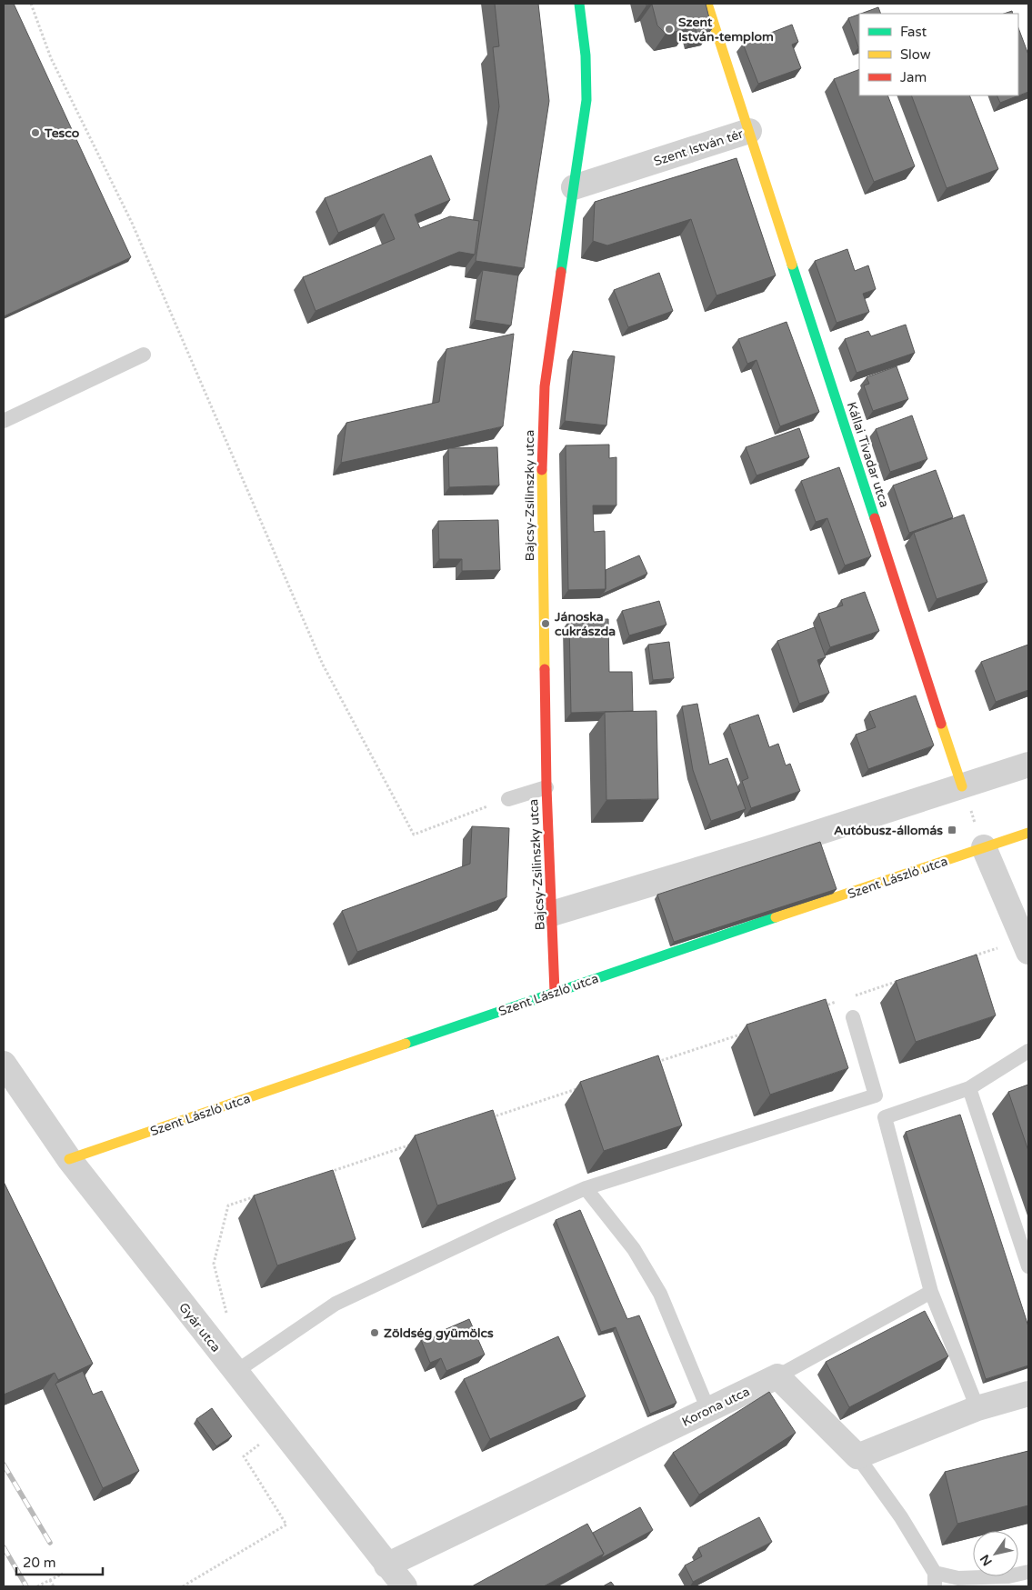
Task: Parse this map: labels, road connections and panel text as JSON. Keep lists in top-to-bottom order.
{
  "streets": {
    "street": [
      "Szent István tér",
      "Kállai Tivadar utca",
      "Bajcsy-Zsilinszky utca",
      "Szent László utca",
      "Gyár utca",
      "Korona utca"
    ]
  },
  "crossings": [
    ["Szent István tér", "Kállai Tivadar utca"],
    ["Szent István tér", "Bajcsy-Zsilinszky utca"],
    ["Bajcsy-Zsilinszky utca", "Szent László utca"],
    ["Szent László utca", "Gyár utca"],
    ["Gyár utca", "Korona utca"]
  ],
  "places": {
    "other": [
      "Szent István-templom",
      "Tesco",
      "Jánoska cukrászda",
      "Zöldség gyümölcs"
    ],
    "transit": ["Autóbusz-állomás"]
  },
  "legend": ["Fast", "Slow", "Jam"],
  "scale_bar": "20 m",
  "north": "bottom left"
}
